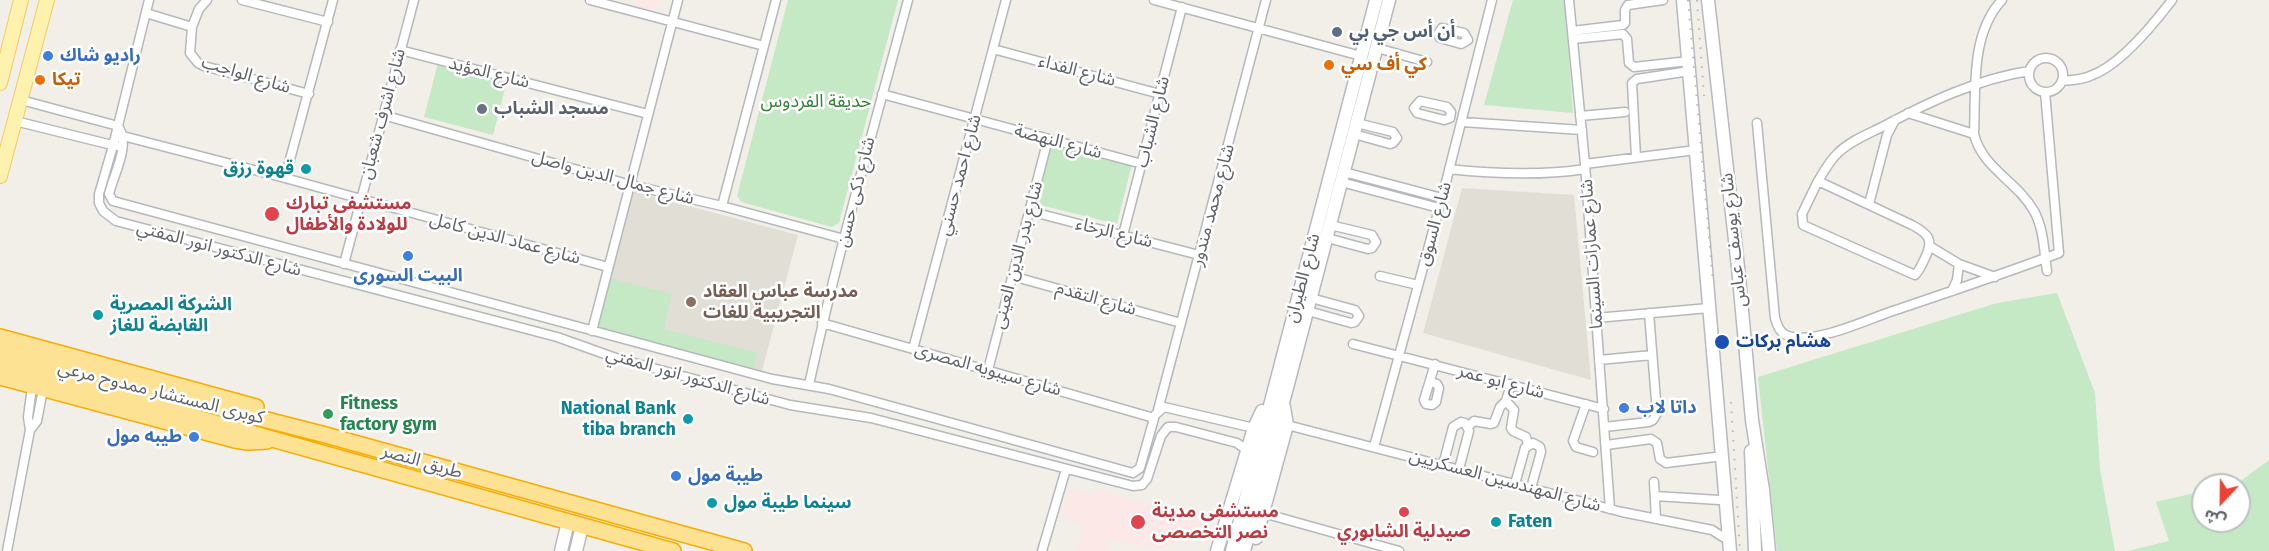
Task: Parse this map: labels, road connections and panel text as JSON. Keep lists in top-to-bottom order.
{
  "streets": {
    "highway": ["كوبرى المستشار ممدوح مرعي", "طريق النصر"],
    "main road": ["شارع يوسف عباس", "شارع الطيران"],
    "street": [
      "شارع الفداء",
      "شارع المؤيد",
      "شارع الواجب",
      "شارع اشرف شعبان",
      "شارع الشباب",
      "شارع النهضة",
      "شارع احمد حسني",
      "شارع جمال الدين واصل",
      "شارع ذكى حسن",
      "شارع محمد مندور",
      "شارع السوق",
      "شارع الرخاء",
      "شارع عماد الدين كامل",
      "شارع الدكتور انور المفتي",
      "شارع عمارات السينما",
      "شارع بدر الدين العينى",
      "شارع التقدم",
      "شارع سيبويه المصرى",
      "شارع ابو عمر",
      "شارع المهندسين العسكريين"
    ]
  },
  "crossings": [
    ["شارع الفداء", "شارع الشباب"],
    ["شارع الفداء", "شارع احمد حسني"],
    ["شارع المؤيد", "شارع اشرف شعبان"],
    ["شارع اشرف شعبان", "شارع جمال الدين واصل"],
    ["شارع اشرف شعبان", "شارع عماد الدين كامل"],
    ["شارع اشرف شعبان", "شارع الدكتور انور المفتي"],
    ["شارع الشباب", "شارع النهضة"],
    ["شارع الشباب", "شارع الرخاء"],
    ["شارع النهضة", "شارع احمد حسني"],
    ["شارع النهضة", "شارع ذكى حسن"],
    ["شارع النهضة", "شارع بدر الدين العينى"],
    ["شارع احمد حسني", "شارع سيبويه المصرى"],
    ["شارع جمال الدين واصل", "شارع ذكى حسن"],
    ["شارع ذكى حسن", "شارع الدكتور انور المفتي"],
    ["شارع ذكى حسن", "شارع سيبويه المصرى"],
    ["شارع محمد مندور", "شارع الرخاء"],
    ["شارع محمد مندور", "شارع الدكتور انور المفتي"],
    ["شارع محمد مندور", "شارع التقدم"],
    ["شارع محمد مندور", "شارع سيبويه المصرى"],
    ["شارع السوق", "شارع ابو عمر"],
    ["شارع السوق", "شارع المهندسين العسكريين"],
    ["شارع الرخاء", "شارع بدر الدين العينى"],
    ["شارع عماد الدين كامل", "شارع الدكتور انور المفتي"],
    ["شارع يوسف عباس", "شارع المهندسين العسكريين"],
    ["شارع الدكتور انور المفتي", "شارع الطيران"],
    ["شارع الدكتور انور المفتي", "شارع سيبويه المصرى"],
    ["شارع عمارات السينما", "شارع ابو عمر"],
    ["شارع عمارات السينما", "شارع المهندسين العسكريين"],
    ["شارع بدر الدين العينى", "شارع التقدم"],
    ["شارع بدر الدين العينى", "شارع سيبويه المصرى"],
    ["شارع الطيران", "شارع المهندسين العسكريين"],
    ["كوبرى المستشار ممدوح مرعي", "طريق النصر"]
  ],
  "parks": ["حديقة الفردوس"],
  "places": [
    "أن أس جي بي",
    "راديو شاك",
    "كي أف سي",
    "تيكا",
    "مسجد الشباب",
    "قهوة رزق",
    "مستشفى تبارك للولادة والأطفال",
    "البيت السورى",
    "مدرسة عباس العقاد التجريبية للغات",
    "الشركة المصرية القابضة للغاز",
    "هشام بركات",
    "داتا لاب",
    "Fitness factory gym",
    "National Bank tiba branch",
    "طيبه مول",
    "طيبة مول",
    "سينما طيبة مول",
    "صيدلية الشابوري",
    "مستشفى مدينة نصر التخصصى",
    "Faten"
  ],
  "north": "bottom"
}
